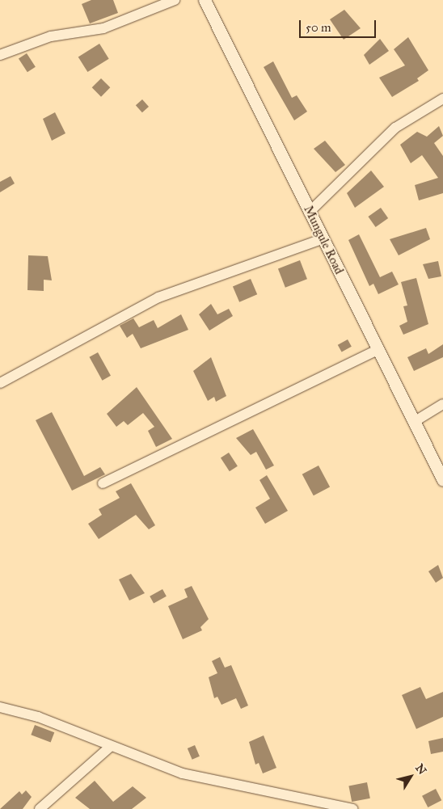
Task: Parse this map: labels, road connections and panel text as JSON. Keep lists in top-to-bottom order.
{
  "streets": {
    "street": ["Mungule Road"]
  },
  "scale_bar": "50 m",
  "north": "top right"
}
